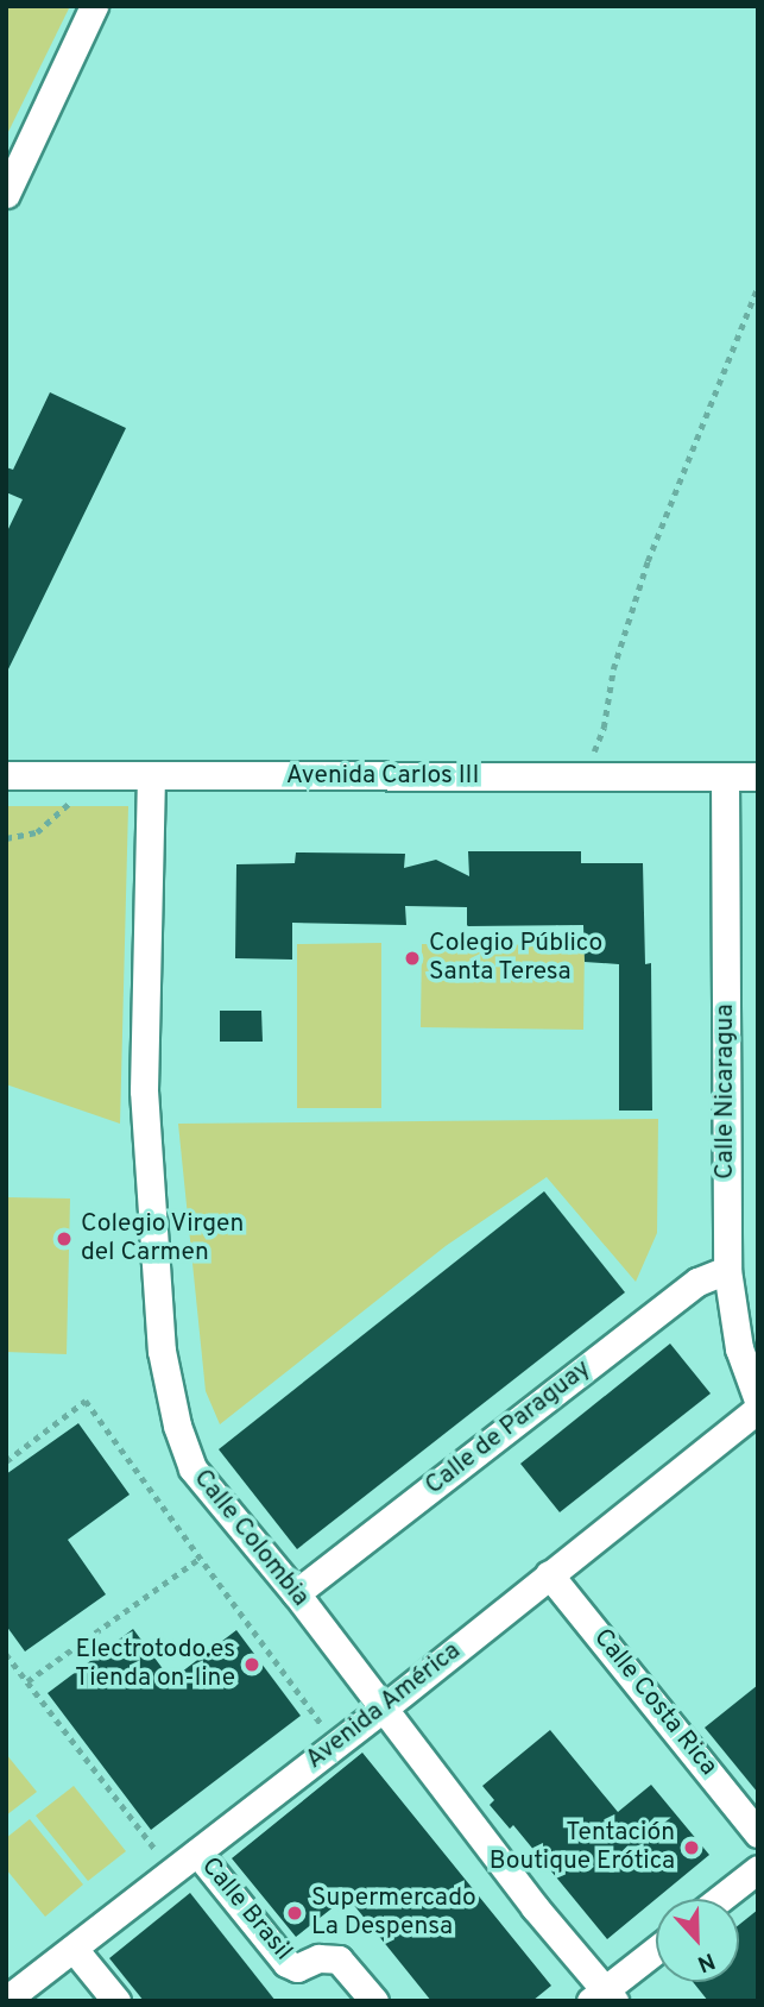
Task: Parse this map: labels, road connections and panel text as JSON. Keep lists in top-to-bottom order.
{
  "streets": {
    "street": [
      "Avenida Carlos III",
      "Calle Nicaragua",
      "Calle de Paraguay",
      "Calle Colombia",
      "Calle Costa Rica",
      "Avenida América",
      "Calle Brasil"
    ]
  },
  "crossings": [
    ["Avenida Carlos III", "Calle Nicaragua"],
    ["Avenida Carlos III", "Calle Colombia"],
    ["Calle Nicaragua", "Calle de Paraguay"],
    ["Calle de Paraguay", "Calle Colombia"],
    ["Calle Colombia", "Avenida América"],
    ["Calle Costa Rica", "Avenida América"],
    ["Avenida América", "Calle Brasil"]
  ],
  "places": [
    "Colegio Público Santa Teresa",
    "Colegio Virgen del Carmen",
    "Electrotodo.es Tienda on-line",
    "Tentación Boutique Erótica",
    "Supermercado La Despensa"
  ],
  "north": "bottom"
}
